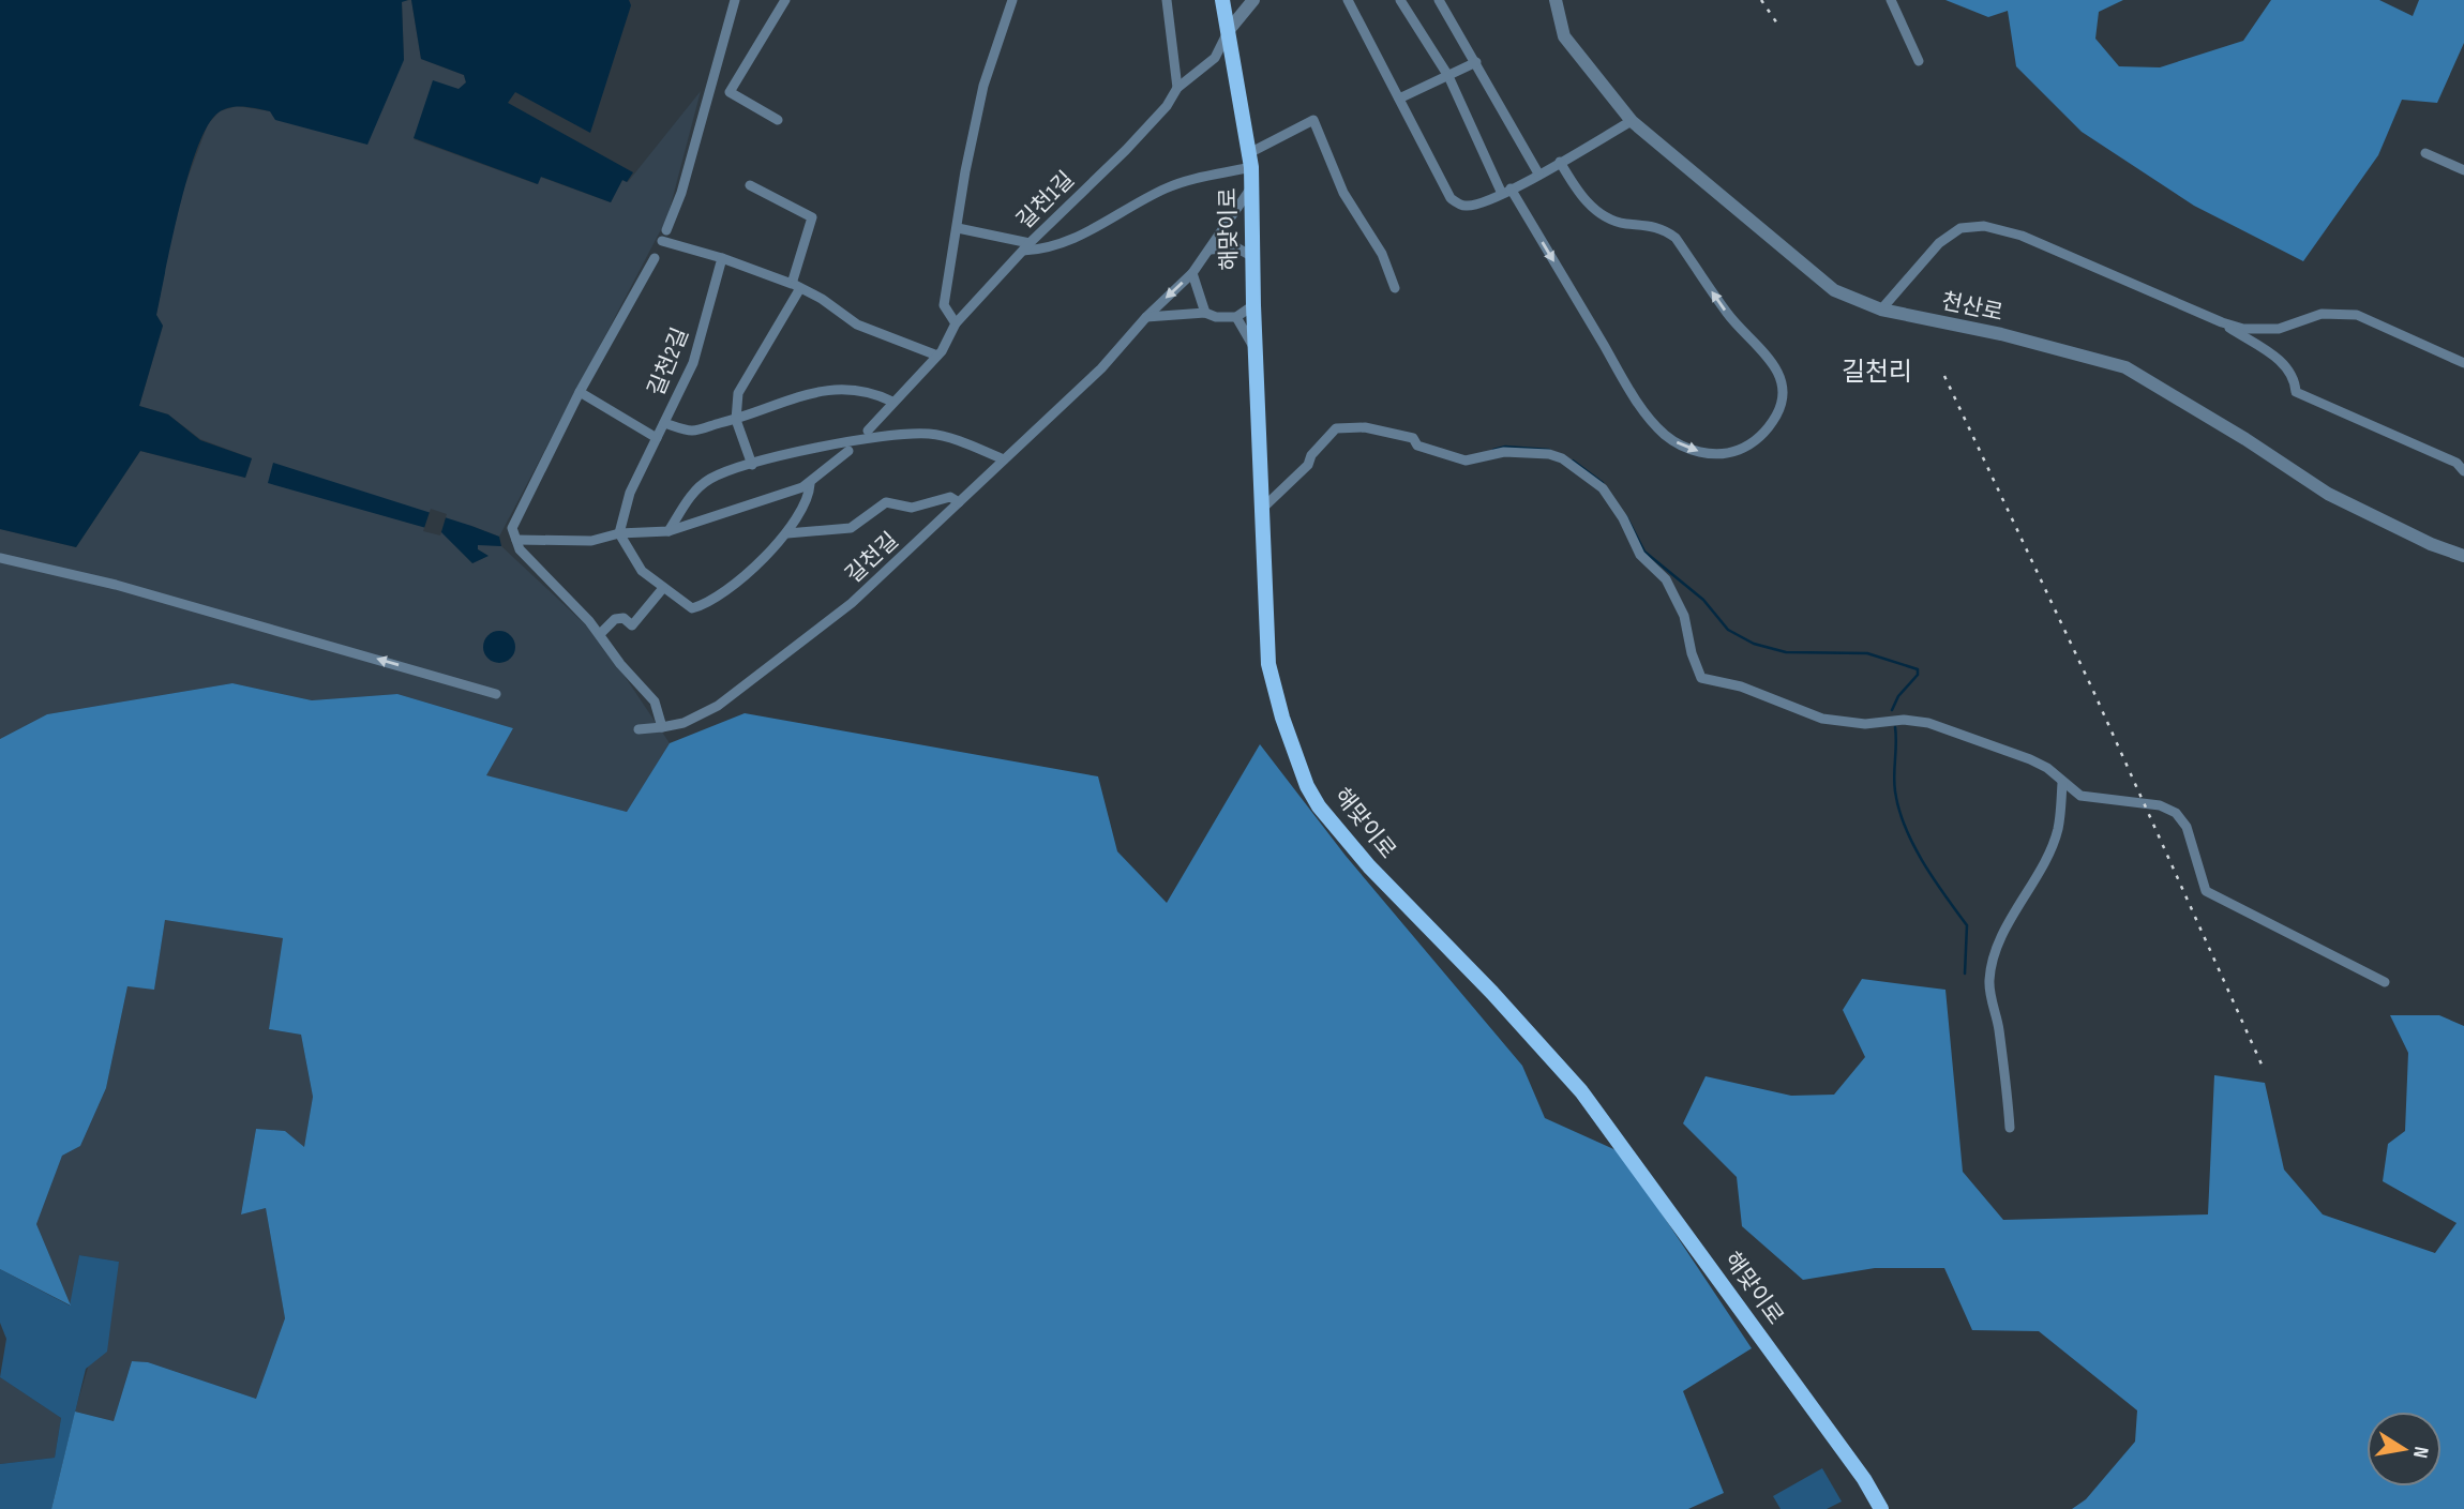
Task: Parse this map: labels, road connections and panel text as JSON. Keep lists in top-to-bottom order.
{
  "streets": {
    "main road": ["해맞이로"],
    "street": [
      "길천1길",
      "천산로",
      "길천2길",
      "길천길"
    ]
  },
  "crossings": [
    ["길천1길", "해맞이로"],
    ["해맞이로", "길천길"]
  ],
  "districts": ["길천리"],
  "north": "right"
}
